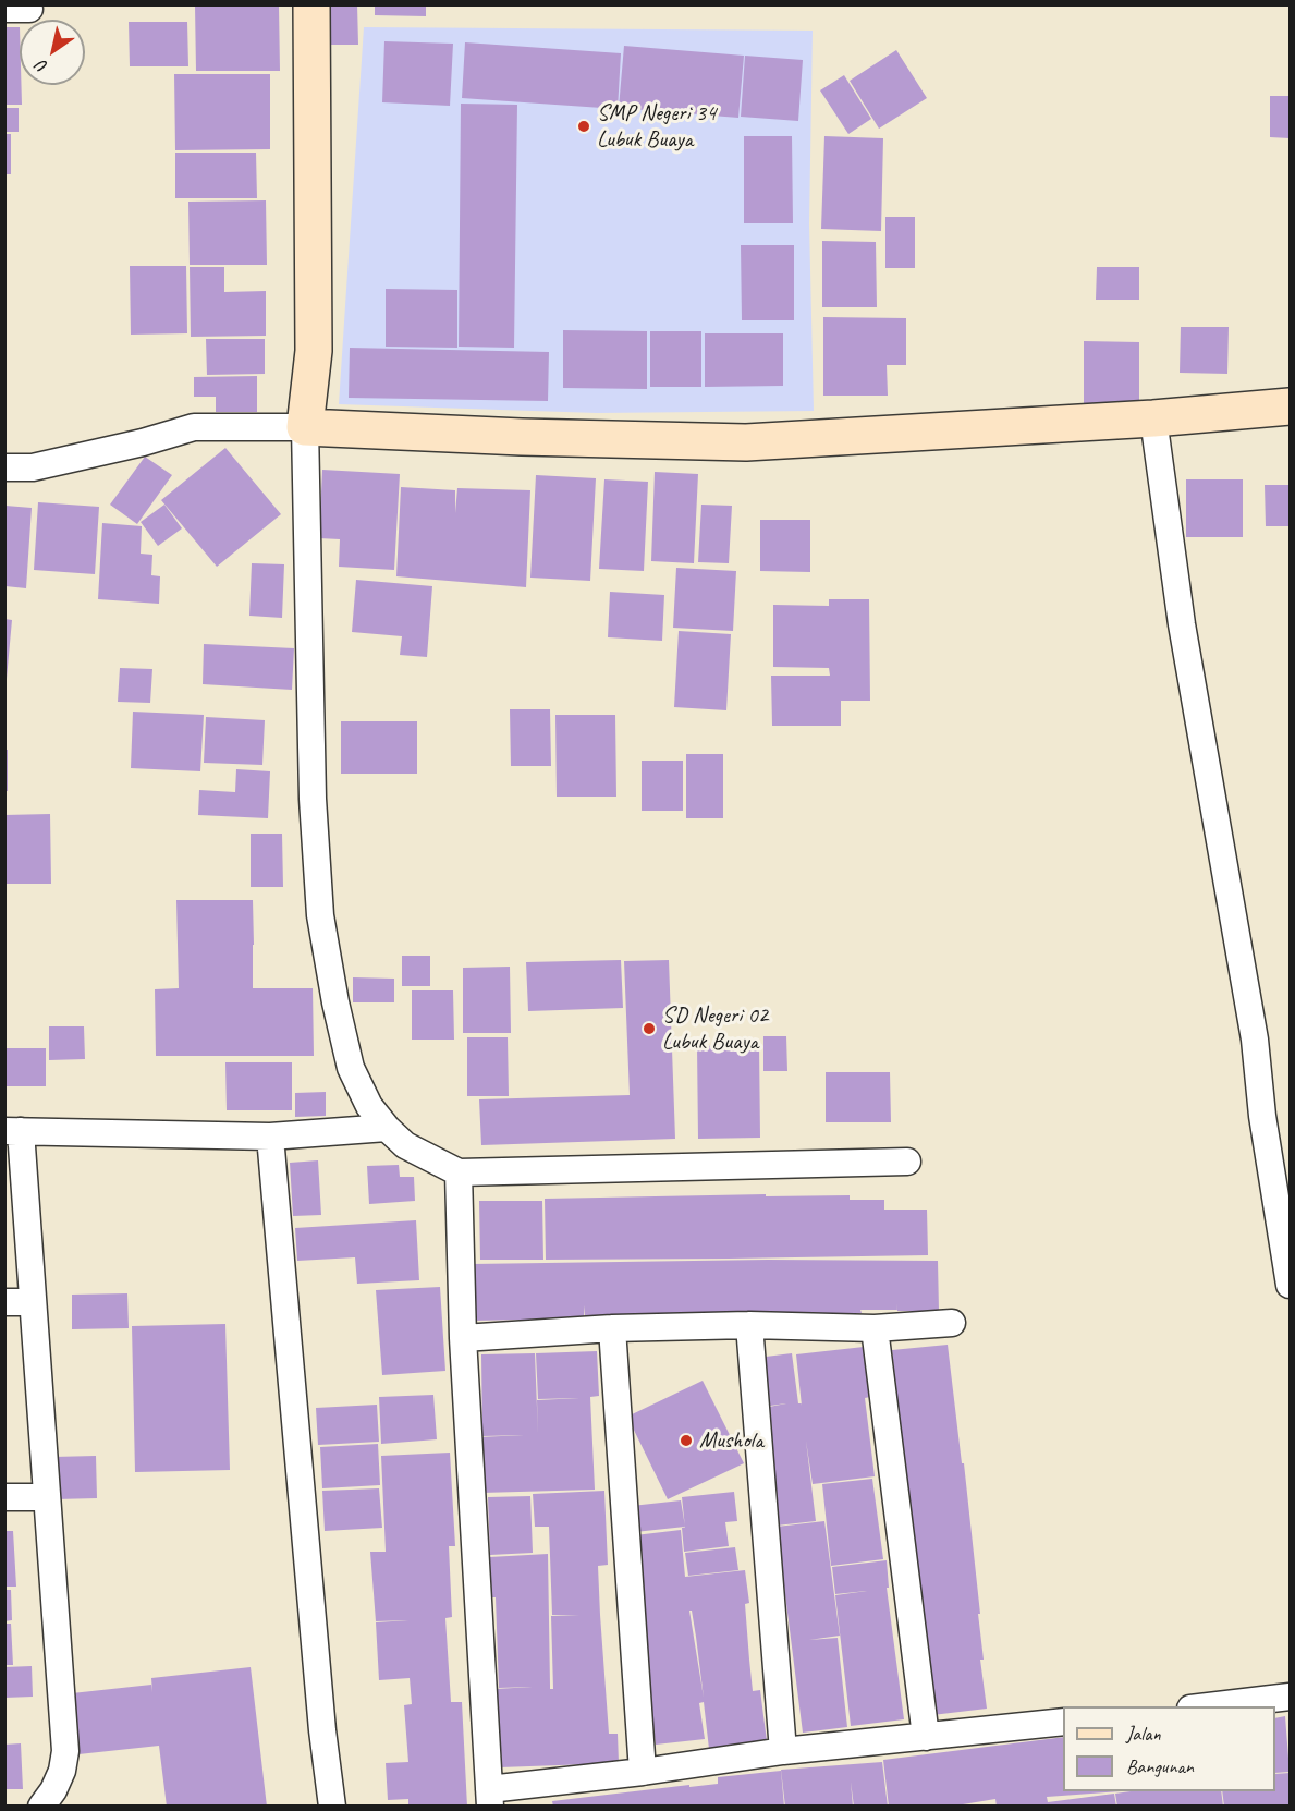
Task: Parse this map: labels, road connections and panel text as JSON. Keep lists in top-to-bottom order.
{
  "places": ["SMP Negeri 34 Lubuk Buaya", "SD Negeri 02 Lubuk Buaya", "Mushola"],
  "legend": ["Jalan", "Bangunan"],
  "north": "bottom left"
}
